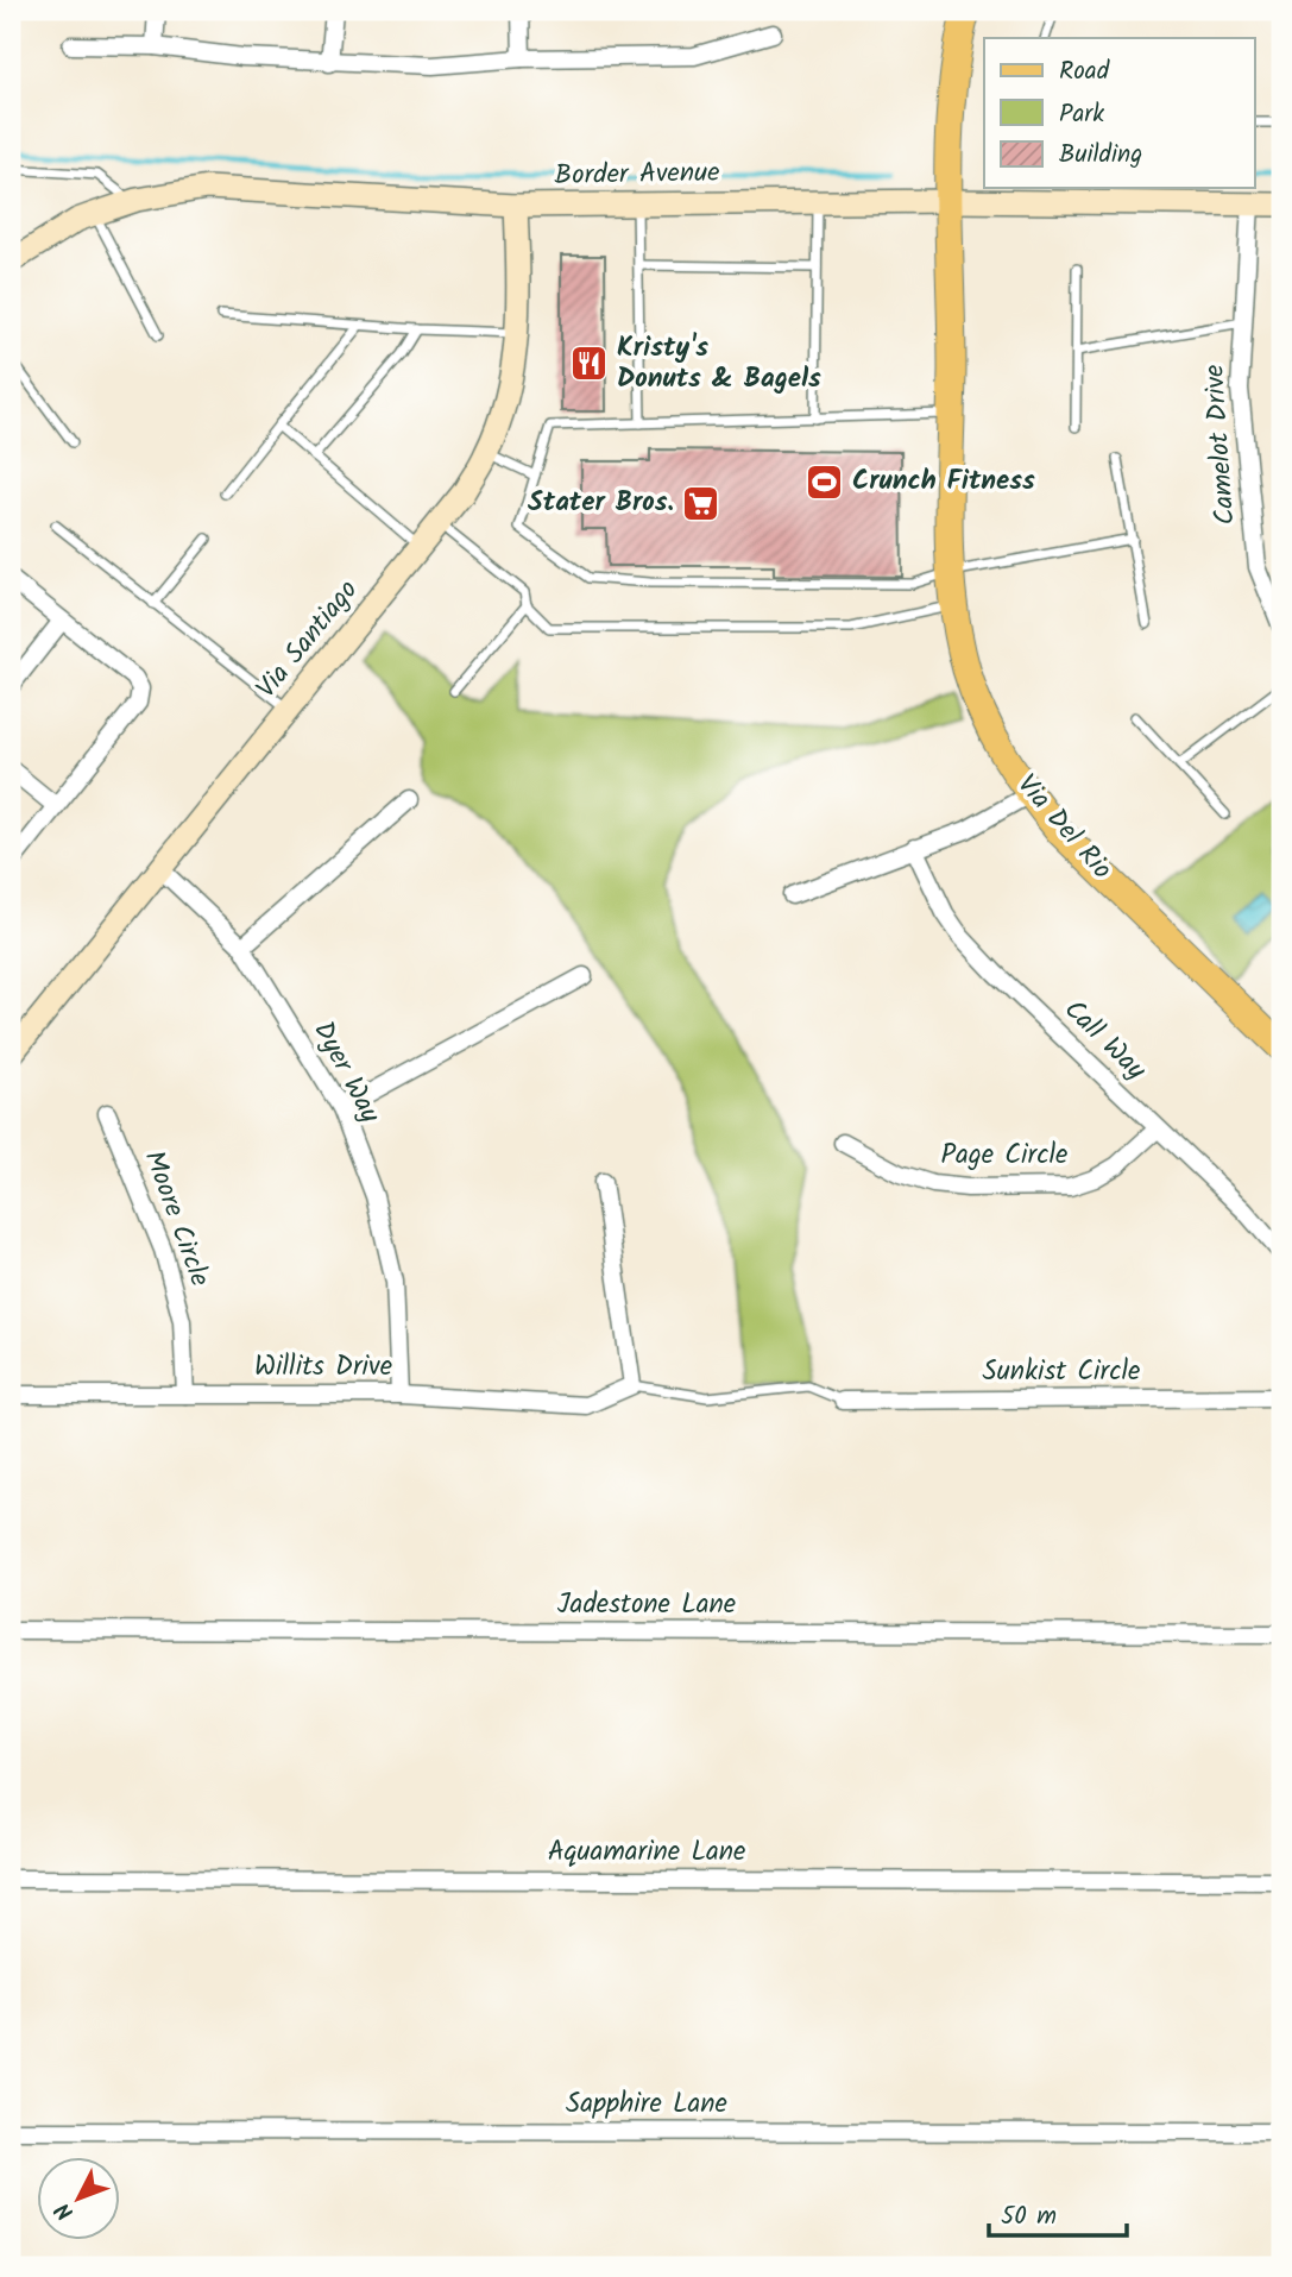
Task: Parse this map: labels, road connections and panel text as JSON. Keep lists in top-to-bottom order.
{
  "streets": {
    "main road": ["Via Del Rio"],
    "street": [
      "Border Avenue",
      "Camelot Drive",
      "Via Santiago",
      "Call Way",
      "Dyer Way",
      "Page Circle",
      "Moore Circle",
      "Willits Drive",
      "Sunkist Circle",
      "Jadestone Lane",
      "Aquamarine Lane",
      "Sapphire Lane"
    ]
  },
  "crossings": [
    ["Border Avenue", "Camelot Drive"],
    ["Border Avenue", "Via Santiago"],
    ["Border Avenue", "Via Del Rio"],
    ["Via Santiago", "Dyer Way"],
    ["Call Way", "Page Circle"],
    ["Dyer Way", "Willits Drive"],
    ["Moore Circle", "Willits Drive"]
  ],
  "places": {
    "restaurant": ["Kristy's Donuts & Bagels"],
    "sports": ["Crunch Fitness"],
    "supermarket": ["Stater Bros."]
  },
  "legend": ["Road", "Park", "Building"],
  "scale_bar": "50 m",
  "north": "bottom left"
}
